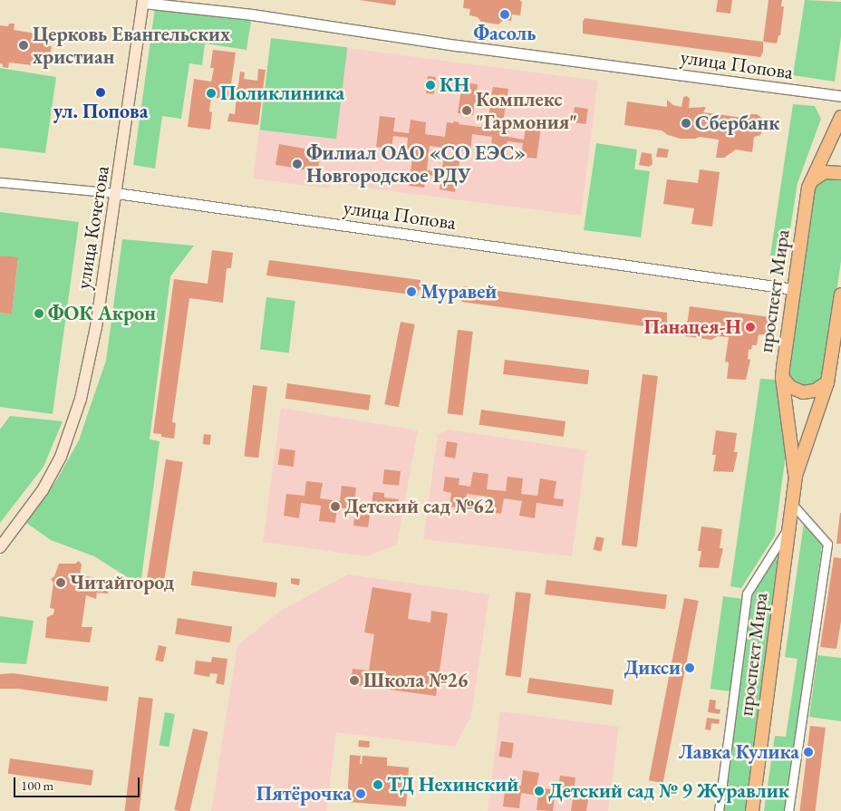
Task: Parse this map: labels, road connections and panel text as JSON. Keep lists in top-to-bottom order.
{
  "streets": {
    "main road": ["улица Кочетова", "проспект Мира"],
    "street": ["улица Попова"]
  },
  "crossings": [
    ["улица Попова", "улица Кочетова"],
    ["улица Попова", "проспект Мира"]
  ],
  "places": [
    "Фасоль",
    "Церковь Евангельских христиан",
    "КН",
    "ул. Попова",
    "Поликлиника",
    "Комплекс \"Гармония\"",
    "Сбербанк",
    "Филиал ОАО «СО ЕЭС» Новгородское РДУ",
    "Муравей",
    "ФОК Акрон",
    "Панацея-Н",
    "Детский сад №62",
    "Читайгород",
    "Дикси",
    "Школа №26",
    "Лавка Кулика",
    "ТД Нехинский",
    "Детский сад № 9 Журавлик",
    "Пятёрочка"
  ],
  "scale_bar": "100 m"
}
